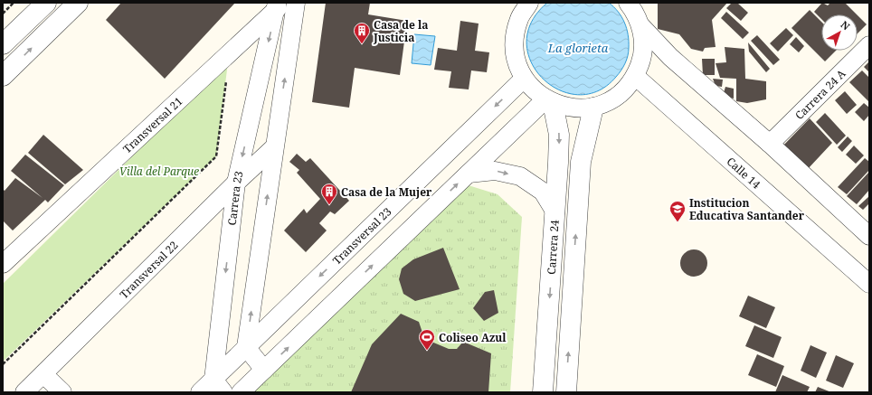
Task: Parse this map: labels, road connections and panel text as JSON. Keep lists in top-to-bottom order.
{
  "streets": {
    "street": [
      "Carrera 24 A",
      "Transversal 21",
      "Calle 14",
      "Carrera 23",
      "Transversal 23",
      "Carrera 24",
      "Transversal 22"
    ]
  },
  "crossings": [
    ["Transversal 21", "Carrera 23"],
    ["Carrera 23", "Transversal 23"],
    ["Carrera 23", "Transversal 22"]
  ],
  "water": ["La glorieta"],
  "parks": ["Villa del Parque"],
  "places": {
    "building": ["Casa de la Justicia", "Casa de la Mujer"],
    "school or university": ["Institucion Educativa Santander"],
    "sports": ["Coliseo Azul"]
  },
  "north": "top right"
}
